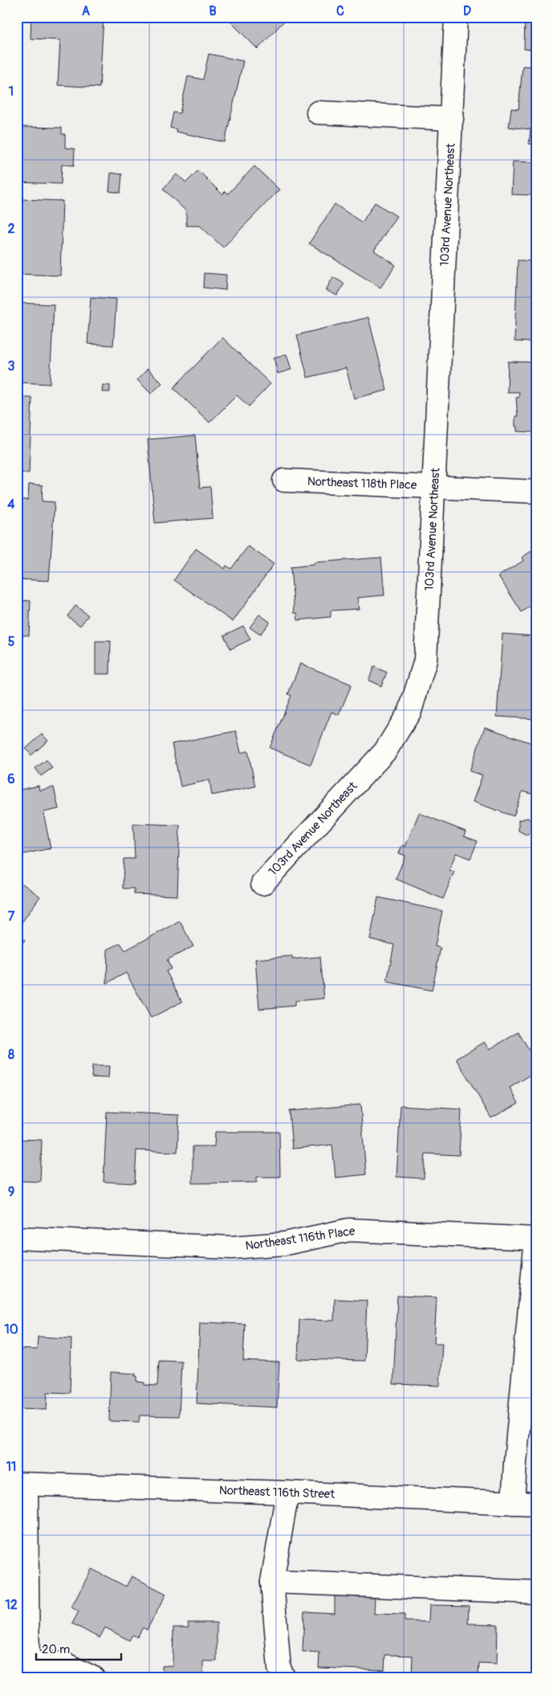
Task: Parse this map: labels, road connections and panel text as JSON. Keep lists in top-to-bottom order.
{
  "streets": {
    "street": [
      "103rd Avenue Northeast",
      "Northeast 118th Place",
      "Northeast 116th Place",
      "Northeast 116th Street"
    ]
  },
  "crossings": [
    ["103rd Avenue Northeast", "Northeast 118th Place"]
  ],
  "scale_bar": "20 m",
  "grid": {
    "columns": [
      "A",
      "B",
      "C",
      "D"
    ],
    "rows": [
      "1",
      "2",
      "3",
      "4",
      "5",
      "6",
      "7",
      "8",
      "9",
      "10",
      "11",
      "12"
    ]
  }
}
